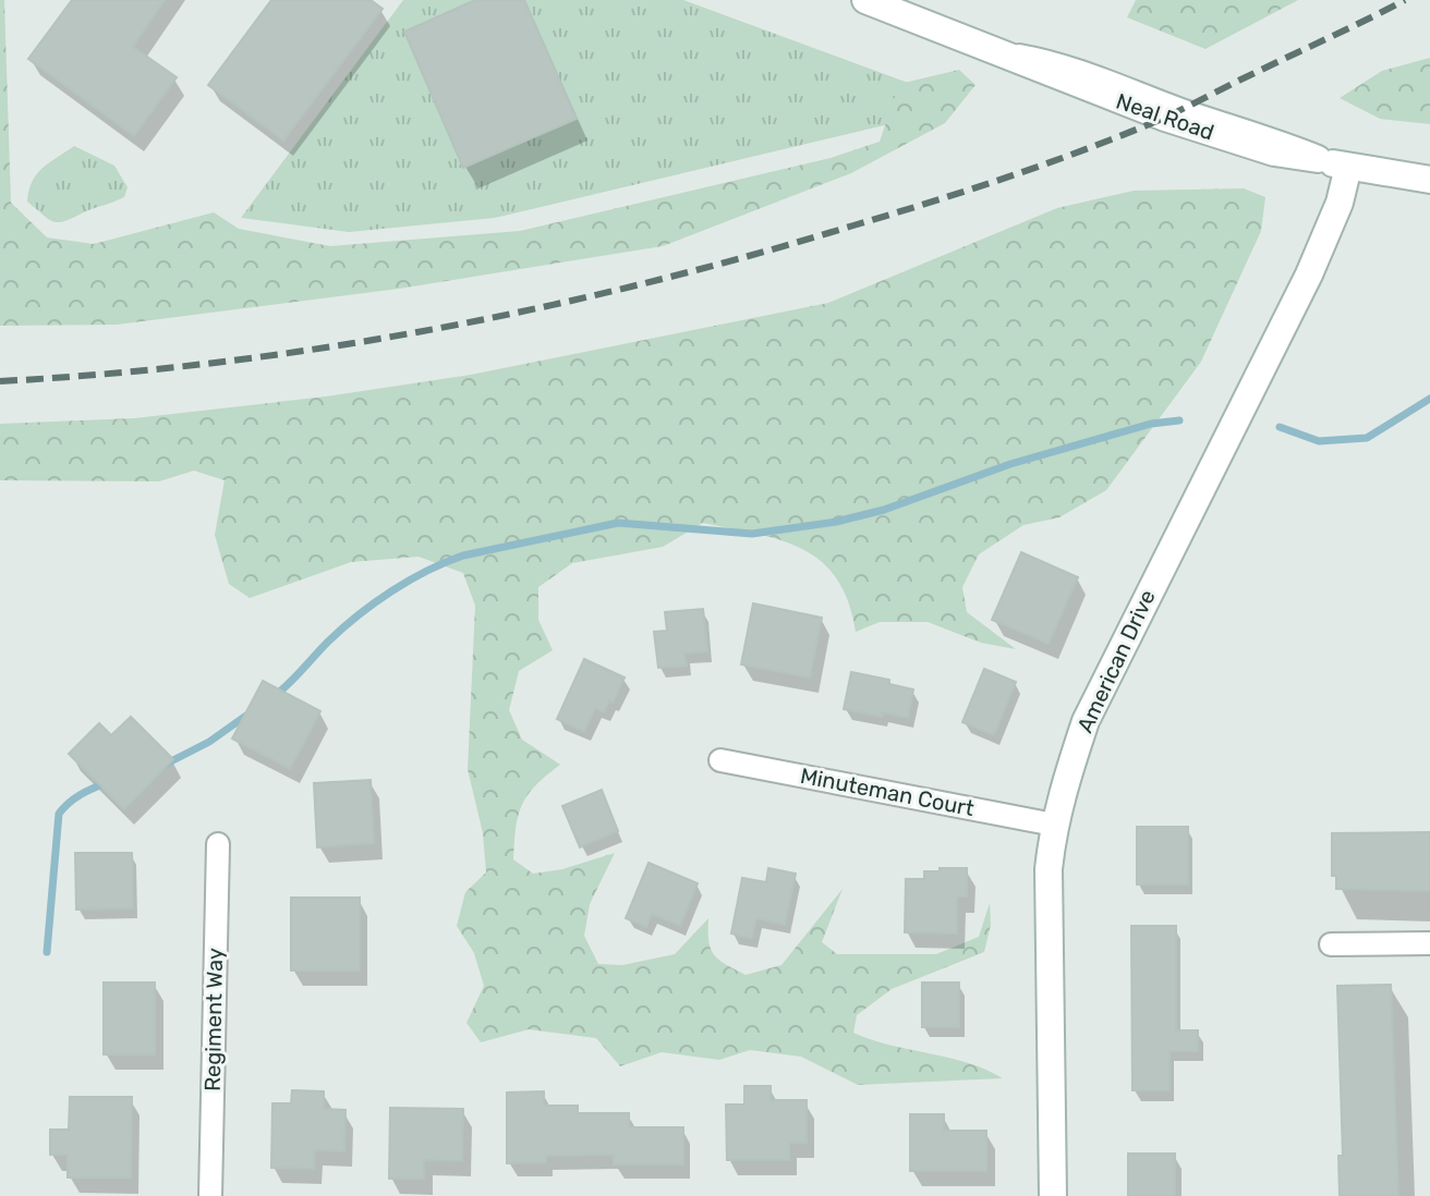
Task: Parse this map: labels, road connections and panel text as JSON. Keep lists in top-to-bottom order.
{
  "streets": {
    "street": [
      "Neal Road",
      "American Drive",
      "Minuteman Court",
      "Regiment Way"
    ]
  },
  "crossings": [
    ["Neal Road", "American Drive"],
    ["American Drive", "Minuteman Court"]
  ]
}
